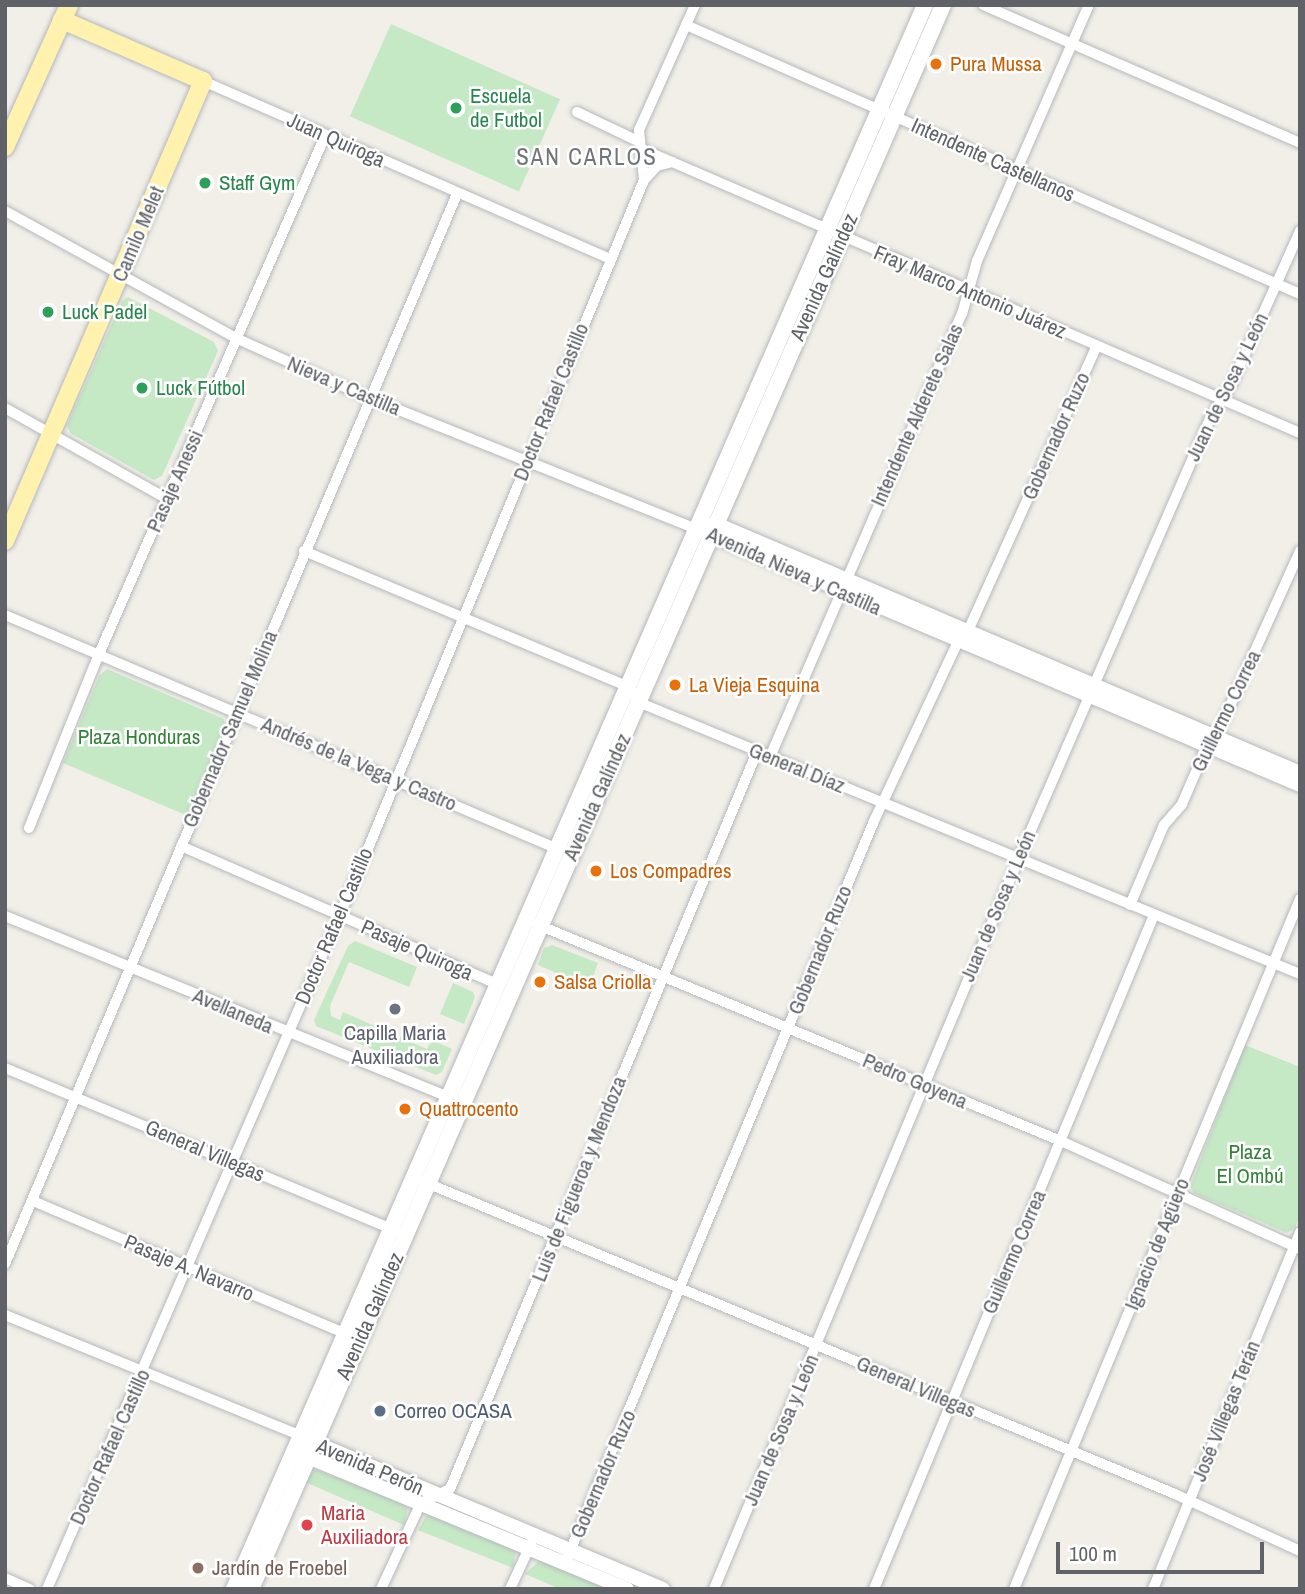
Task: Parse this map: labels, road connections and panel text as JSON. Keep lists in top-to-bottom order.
{
  "streets": {
    "main road": ["Juan Quiroga", "Camilo Melet", "Avenida Galíndez"],
    "street": [
      "Intendente Castellanos",
      "Fray Marco Antonio Juárez",
      "Nieva y Castilla",
      "Juan de Sosa y León",
      "Doctor Rafael Castillo",
      "Intendente Alderete Salas",
      "Gobernador Ruzo",
      "Pasaje Anessi",
      "Avenida Nieva y Castilla",
      "Guillermo Correa",
      "Gobernador Samuel Molina",
      "Andrés de la Vega y Castro",
      "General Díaz",
      "Pasaje Quiroga",
      "Avellaneda",
      "Pedro Goyena",
      "General Villegas",
      "Luis de Figueroa y Mendoza",
      "Ignacio de Agüero",
      "Pasaje A. Navarro",
      "José Villegas Terán",
      "Avenida Perón"
    ]
  },
  "crossings": [
    ["Juan Quiroga", "Camilo Melet"],
    ["Juan Quiroga", "Doctor Rafael Castillo"],
    ["Juan Quiroga", "Pasaje Anessi"],
    ["Juan Quiroga", "Gobernador Samuel Molina"],
    ["Intendente Castellanos", "Avenida Galíndez"],
    ["Intendente Castellanos", "Juan de Sosa y León"],
    ["Intendente Castellanos", "Intendente Alderete Salas"],
    ["Camilo Melet", "Nieva y Castilla"],
    ["Avenida Galíndez", "Fray Marco Antonio Juárez"],
    ["Avenida Galíndez", "Nieva y Castilla"],
    ["Avenida Galíndez", "Avenida Nieva y Castilla"],
    ["Avenida Galíndez", "Andrés de la Vega y Castro"],
    ["Avenida Galíndez", "General Díaz"],
    ["Avenida Galíndez", "Pasaje Quiroga"],
    ["Avenida Galíndez", "Avellaneda"],
    ["Avenida Galíndez", "Pedro Goyena"],
    ["Avenida Galíndez", "General Villegas"],
    ["Avenida Galíndez", "Pasaje A. Navarro"],
    ["Avenida Galíndez", "Avenida Perón"],
    ["Fray Marco Antonio Juárez", "Juan de Sosa y León"],
    ["Fray Marco Antonio Juárez", "Intendente Alderete Salas"],
    ["Fray Marco Antonio Juárez", "Gobernador Ruzo"],
    ["Nieva y Castilla", "Doctor Rafael Castillo"],
    ["Nieva y Castilla", "Pasaje Anessi"],
    ["Nieva y Castilla", "Avenida Nieva y Castilla"],
    ["Nieva y Castilla", "Gobernador Samuel Molina"],
    ["Juan de Sosa y León", "Avenida Nieva y Castilla"],
    ["Juan de Sosa y León", "General Díaz"],
    ["Juan de Sosa y León", "Pedro Goyena"],
    ["Juan de Sosa y León", "General Villegas"],
    ["Doctor Rafael Castillo", "Andrés de la Vega y Castro"],
    ["Doctor Rafael Castillo", "Pasaje Quiroga"],
    ["Doctor Rafael Castillo", "Avellaneda"],
    ["Doctor Rafael Castillo", "General Villegas"],
    ["Doctor Rafael Castillo", "Pasaje A. Navarro"],
    ["Intendente Alderete Salas", "Avenida Nieva y Castilla"],
    ["Gobernador Ruzo", "Avenida Nieva y Castilla"],
    ["Gobernador Ruzo", "General Díaz"],
    ["Gobernador Ruzo", "Pedro Goyena"],
    ["Gobernador Ruzo", "General Villegas"],
    ["Gobernador Ruzo", "Avenida Perón"],
    ["Pasaje Anessi", "Andrés de la Vega y Castro"],
    ["Avenida Nieva y Castilla", "Guillermo Correa"],
    ["Guillermo Correa", "General Díaz"],
    ["Guillermo Correa", "Pedro Goyena"],
    ["Guillermo Correa", "General Villegas"],
    ["Gobernador Samuel Molina", "Andrés de la Vega y Castro"],
    ["Gobernador Samuel Molina", "Pasaje Quiroga"],
    ["Gobernador Samuel Molina", "Avellaneda"],
    ["Gobernador Samuel Molina", "General Villegas"],
    ["Gobernador Samuel Molina", "Pasaje A. Navarro"],
    ["General Díaz", "Luis de Figueroa y Mendoza"],
    ["General Díaz", "Ignacio de Agüero"],
    ["Pedro Goyena", "Luis de Figueroa y Mendoza"],
    ["Pedro Goyena", "Ignacio de Agüero"],
    ["Pedro Goyena", "José Villegas Terán"],
    ["General Villegas", "Luis de Figueroa y Mendoza"],
    ["General Villegas", "Ignacio de Agüero"],
    ["General Villegas", "José Villegas Terán"],
    ["Luis de Figueroa y Mendoza", "Avenida Perón"]
  ],
  "districts": ["SAN CARLOS"],
  "parks": ["Plaza Honduras", "Plaza El Ombú"],
  "places": [
    "Pura Mussa",
    "Escuela de Futbol",
    "Staff Gym",
    "Luck Padel",
    "Luck Fútbol",
    "La Vieja Esquina",
    "Los Compadres",
    "Salsa Criolla",
    "Capilla Maria Auxiliadora",
    "Quattrocento",
    "Correo OCASA",
    "Maria Auxiliadora",
    "Jardín de Froebel"
  ],
  "scale_bar": "100 m"
}
